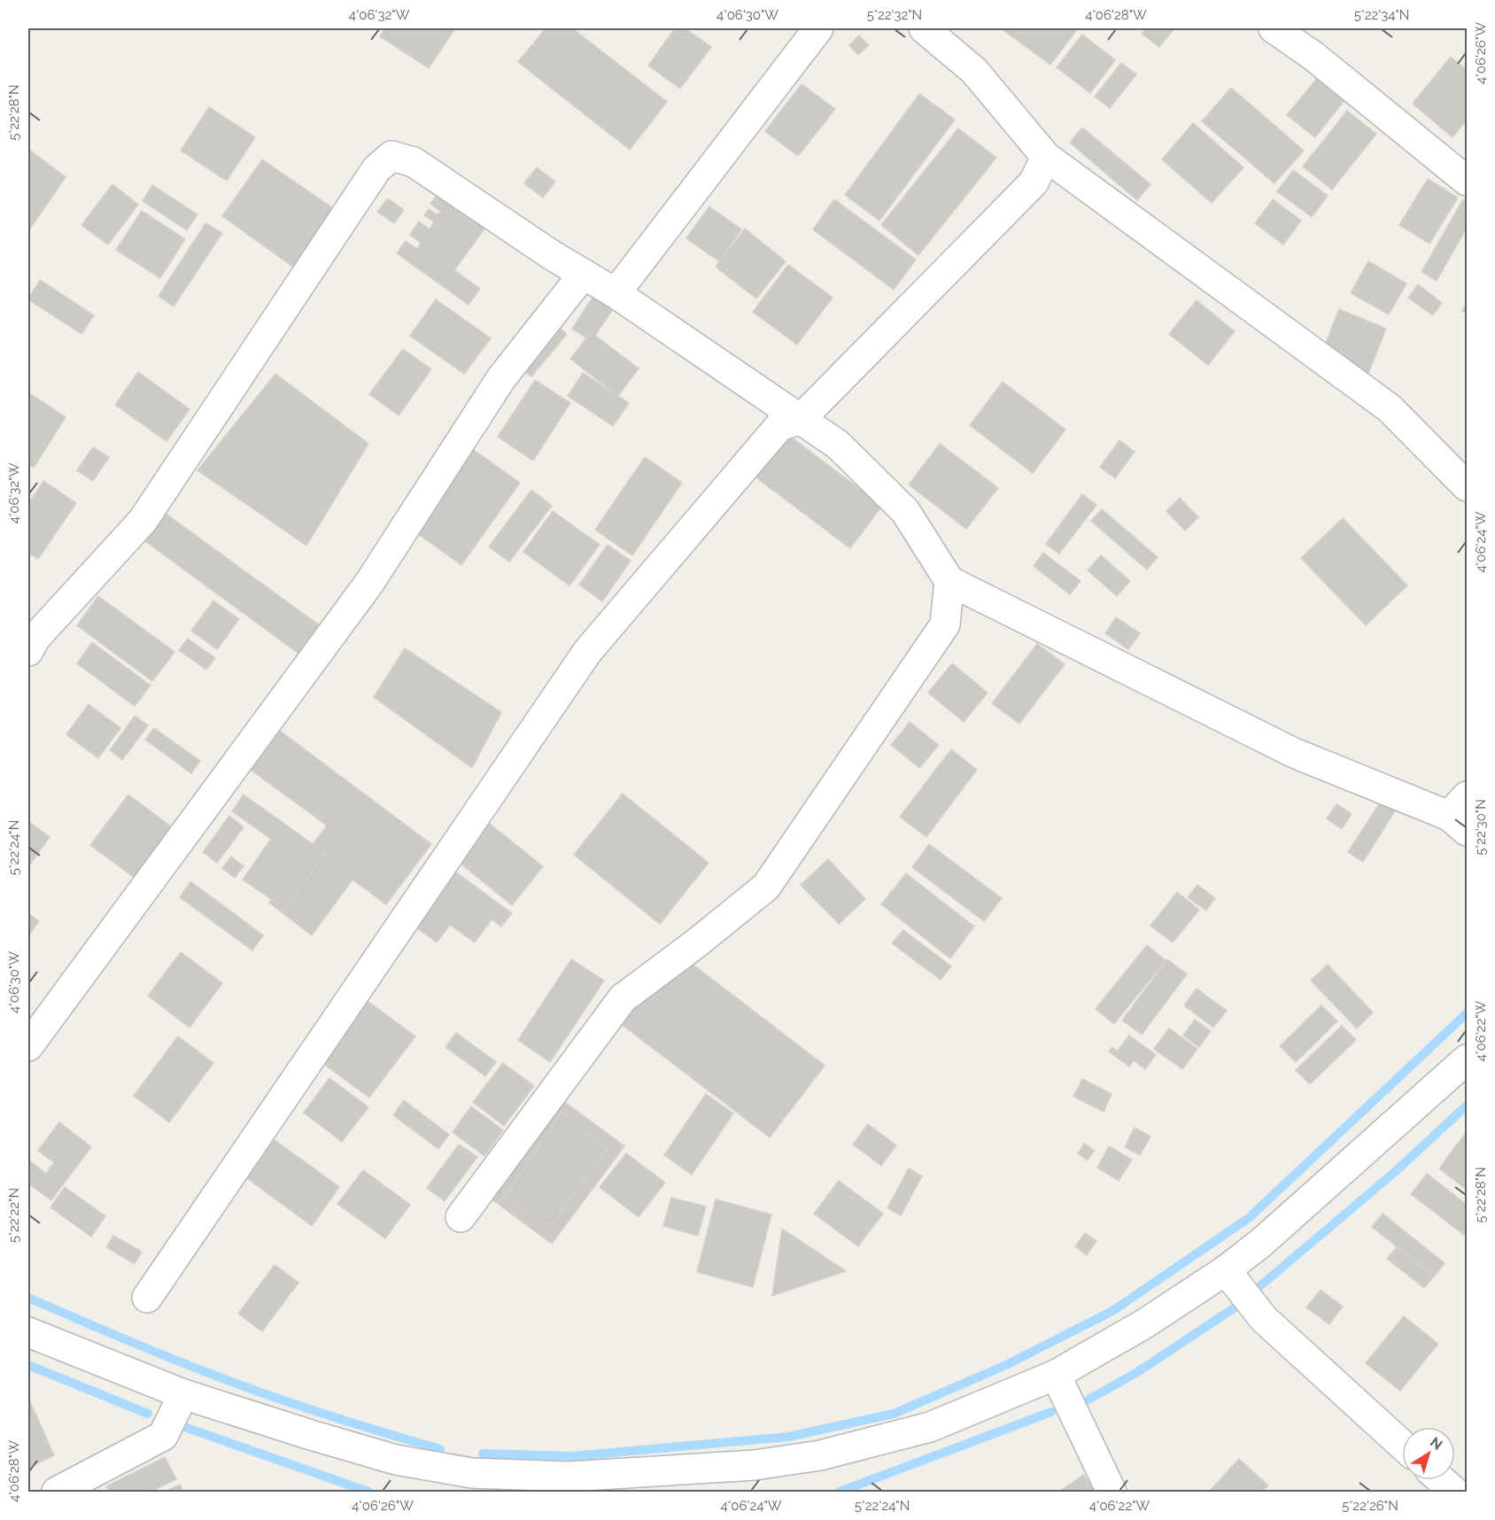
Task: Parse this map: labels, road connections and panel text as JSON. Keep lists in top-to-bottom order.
{
  "north": "top right",
  "coordinates": [
    "4°06'32\"W",
    "4°06'30\"W",
    "5°22'32\"N",
    "4°06'28\"W",
    "5°22'34\"N",
    "4°06'26\"W",
    "5°22'28\"N",
    "4°06'24\"W",
    "5°22'30\"N",
    "5°22'24\"N",
    "4°06'22\"W",
    "5°22'22\"N",
    "5°22'26\"N"
  ]
}
